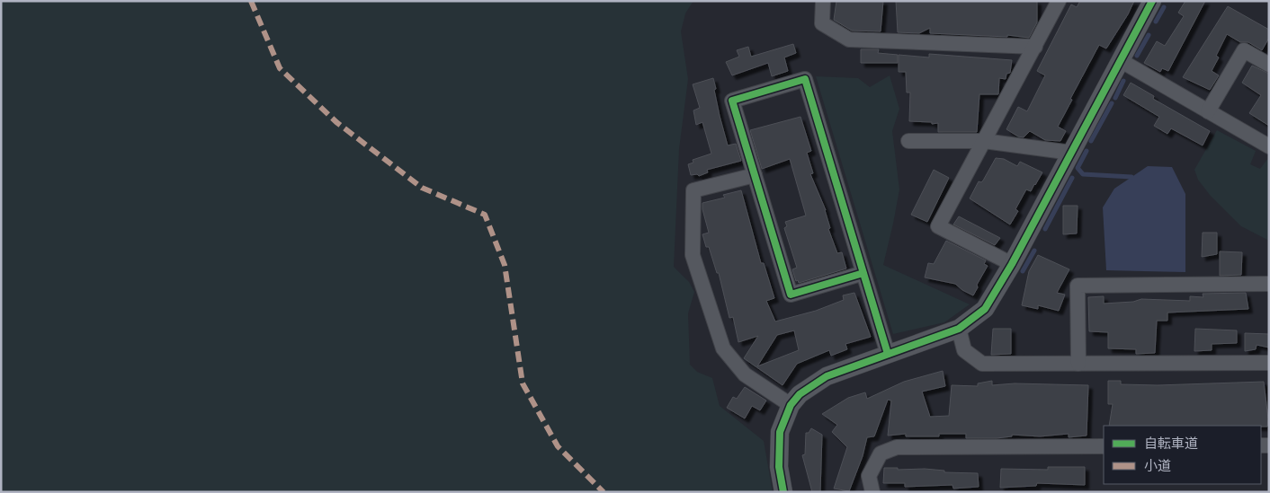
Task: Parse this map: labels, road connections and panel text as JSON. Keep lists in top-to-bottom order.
{
  "legend": ["自転車道", "小道"]
}
